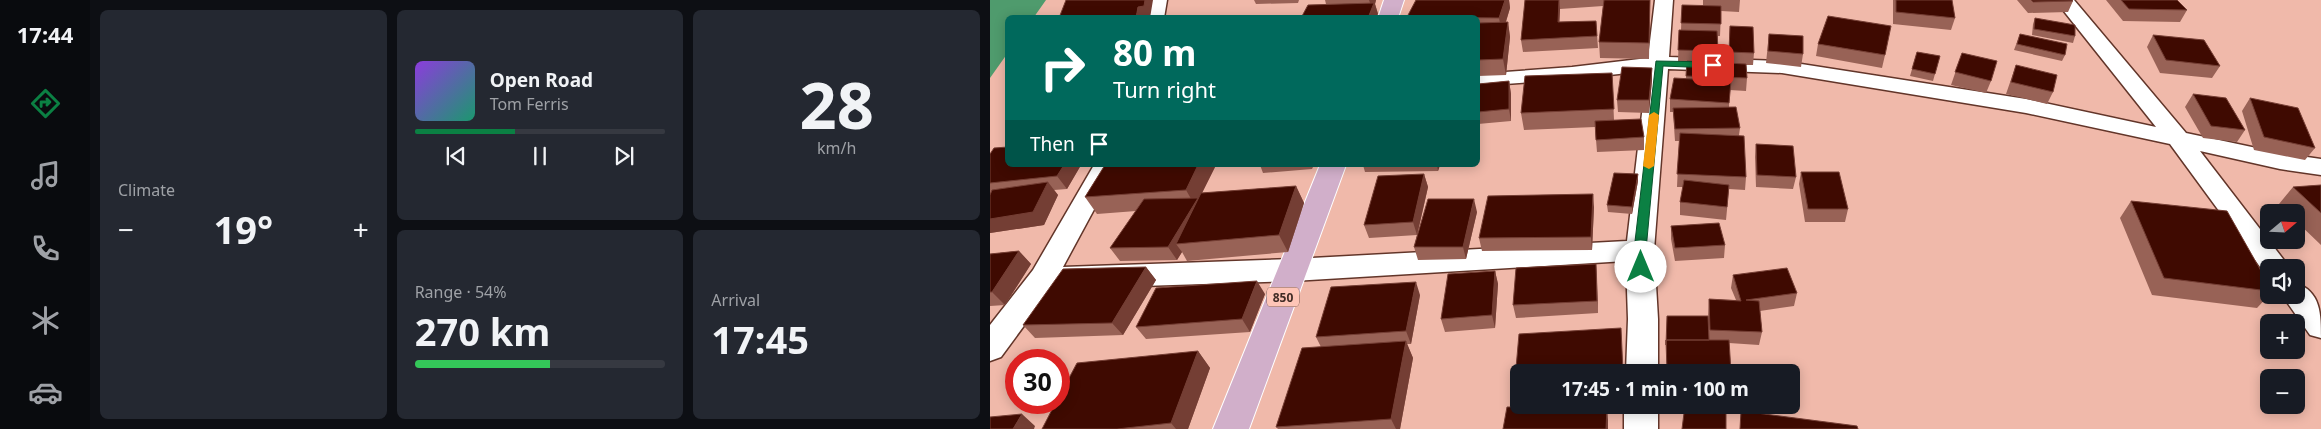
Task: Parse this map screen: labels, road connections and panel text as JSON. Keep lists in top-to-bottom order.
{
  "streets": {
    "main road": ["850"]
  },
  "north": "right",
  "page": {
    "tabs": "17:44",
    "tile": [
      "Climate",
      ["28", "km/h"],
      ["Range · 54%", "270 km"],
      ["Arrival", "17:45"]
    ],
    "turn": ["80 m", "Turn right"],
    "song": ["Open Road", "Tom Ferris"],
    "then": "Then",
    "map_buttons": ["+", "−"],
    "heat": ["−", "19°", "+"],
    "limit": "30",
    "trip": "17:45 · 1 min · 100 m"
  }
}
